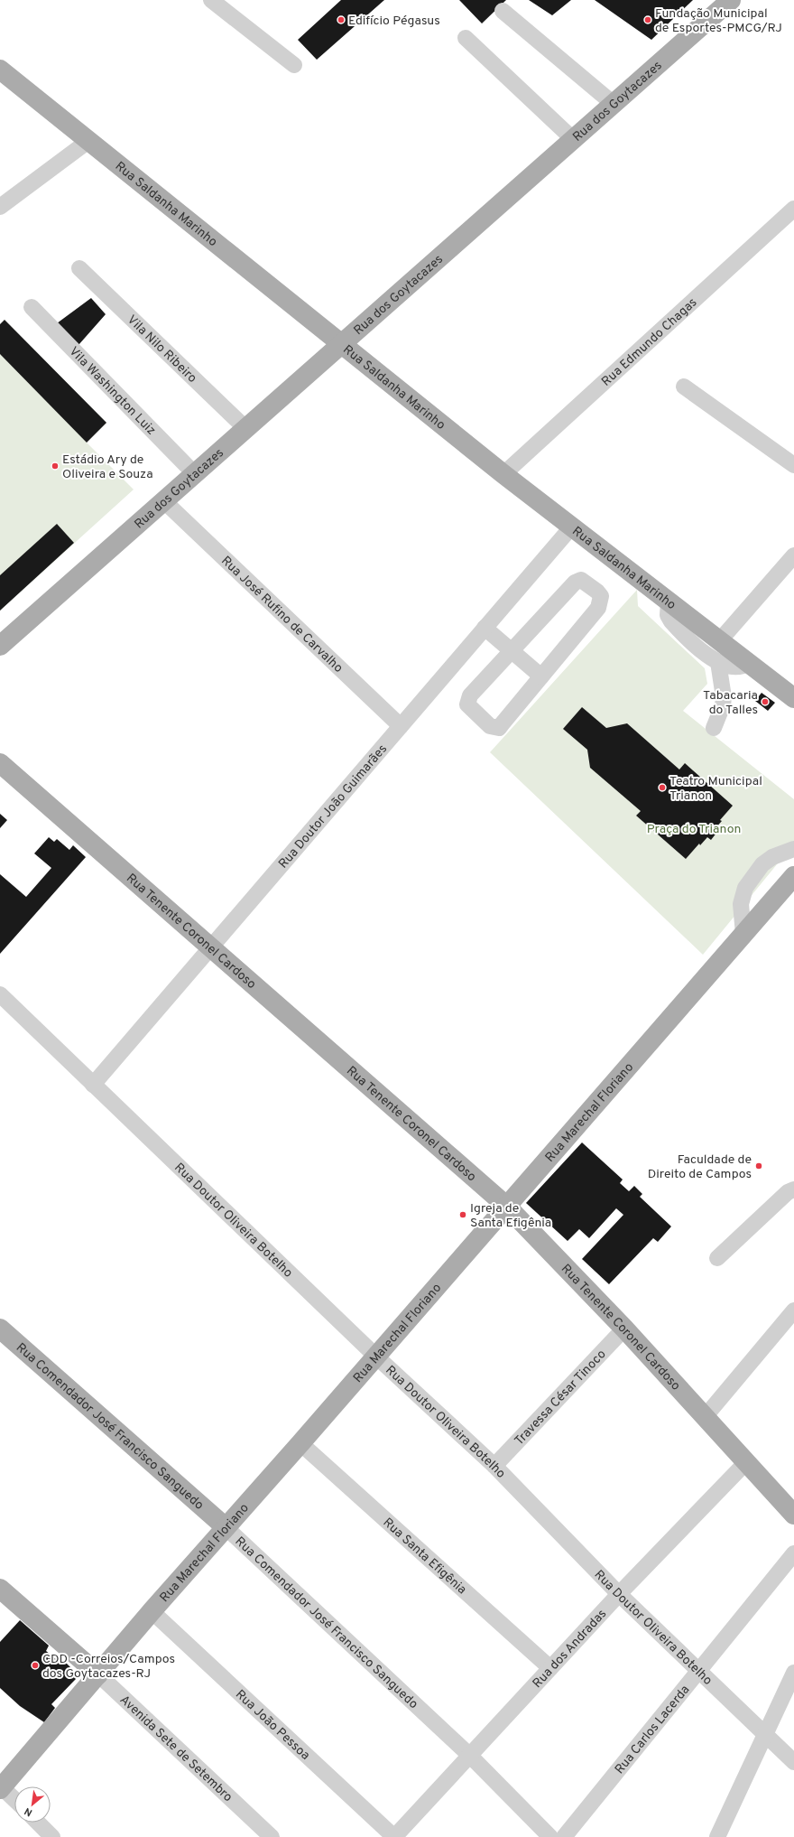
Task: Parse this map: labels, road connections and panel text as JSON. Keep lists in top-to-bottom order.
{
  "streets": {
    "main road": [
      "Rua dos Goytacazes",
      "Rua Saldanha Marinho",
      "Rua Tenente Coronel Cardoso",
      "Rua Marechal Floriano",
      "Rua Comendador José Francisco Sanguedo",
      "Avenida Sete de Setembro"
    ],
    "street": [
      "Rua Edmundo Chagas",
      "Vila Nilo Ribeiro",
      "Vila Washington Luiz",
      "Rua José Rufino de Carvalho",
      "Rua Doutor João Guimarães",
      "Rua Doutor Oliveira Botelho",
      "Travessa César Tinoco",
      "Rua Santa Efigênia",
      "Rua dos Andradas",
      "Rua João Pessoa",
      "Rua Carlos Lacerda"
    ]
  },
  "crossings": [
    ["Rua dos Goytacazes", "Rua Saldanha Marinho"],
    ["Rua dos Goytacazes", "Vila Nilo Ribeiro"],
    ["Rua dos Goytacazes", "Vila Washington Luiz"],
    ["Rua dos Goytacazes", "Rua José Rufino de Carvalho"],
    ["Rua Saldanha Marinho", "Rua Edmundo Chagas"],
    ["Rua Saldanha Marinho", "Rua Doutor João Guimarães"],
    ["Rua José Rufino de Carvalho", "Rua Doutor João Guimarães"],
    ["Rua Doutor João Guimarães", "Rua Tenente Coronel Cardoso"],
    ["Rua Doutor João Guimarães", "Rua Doutor Oliveira Botelho"],
    ["Rua Tenente Coronel Cardoso", "Rua Marechal Floriano"],
    ["Rua Tenente Coronel Cardoso", "Travessa César Tinoco"],
    ["Rua Tenente Coronel Cardoso", "Rua dos Andradas"],
    ["Rua Marechal Floriano", "Rua Doutor Oliveira Botelho"],
    ["Rua Marechal Floriano", "Rua Comendador José Francisco Sanguedo"],
    ["Rua Marechal Floriano", "Rua Santa Efigênia"],
    ["Rua Marechal Floriano", "Rua João Pessoa"],
    ["Rua Marechal Floriano", "Avenida Sete de Setembro"],
    ["Rua Doutor Oliveira Botelho", "Travessa César Tinoco"],
    ["Rua Doutor Oliveira Botelho", "Rua dos Andradas"],
    ["Rua Doutor Oliveira Botelho", "Rua Carlos Lacerda"],
    ["Rua Comendador José Francisco Sanguedo", "Rua dos Andradas"],
    ["Rua Santa Efigênia", "Rua dos Andradas"],
    ["Rua dos Andradas", "Rua João Pessoa"]
  ],
  "parks": ["Praça do Trianon"],
  "places": [
    "Edifício Pégasus",
    "Fundação Municipal de Esportes-PMCG/RJ",
    "Estádio Ary de Oliveira e Souza",
    "Tabacaria do Talles",
    "Teatro Municipal Trianon",
    "Faculdade de Direito de Campos",
    "Igreja de Santa Efigênia",
    "CDD -Correios/Campos dos Goytacazes-RJ"
  ],
  "north": "bottom left"
}
